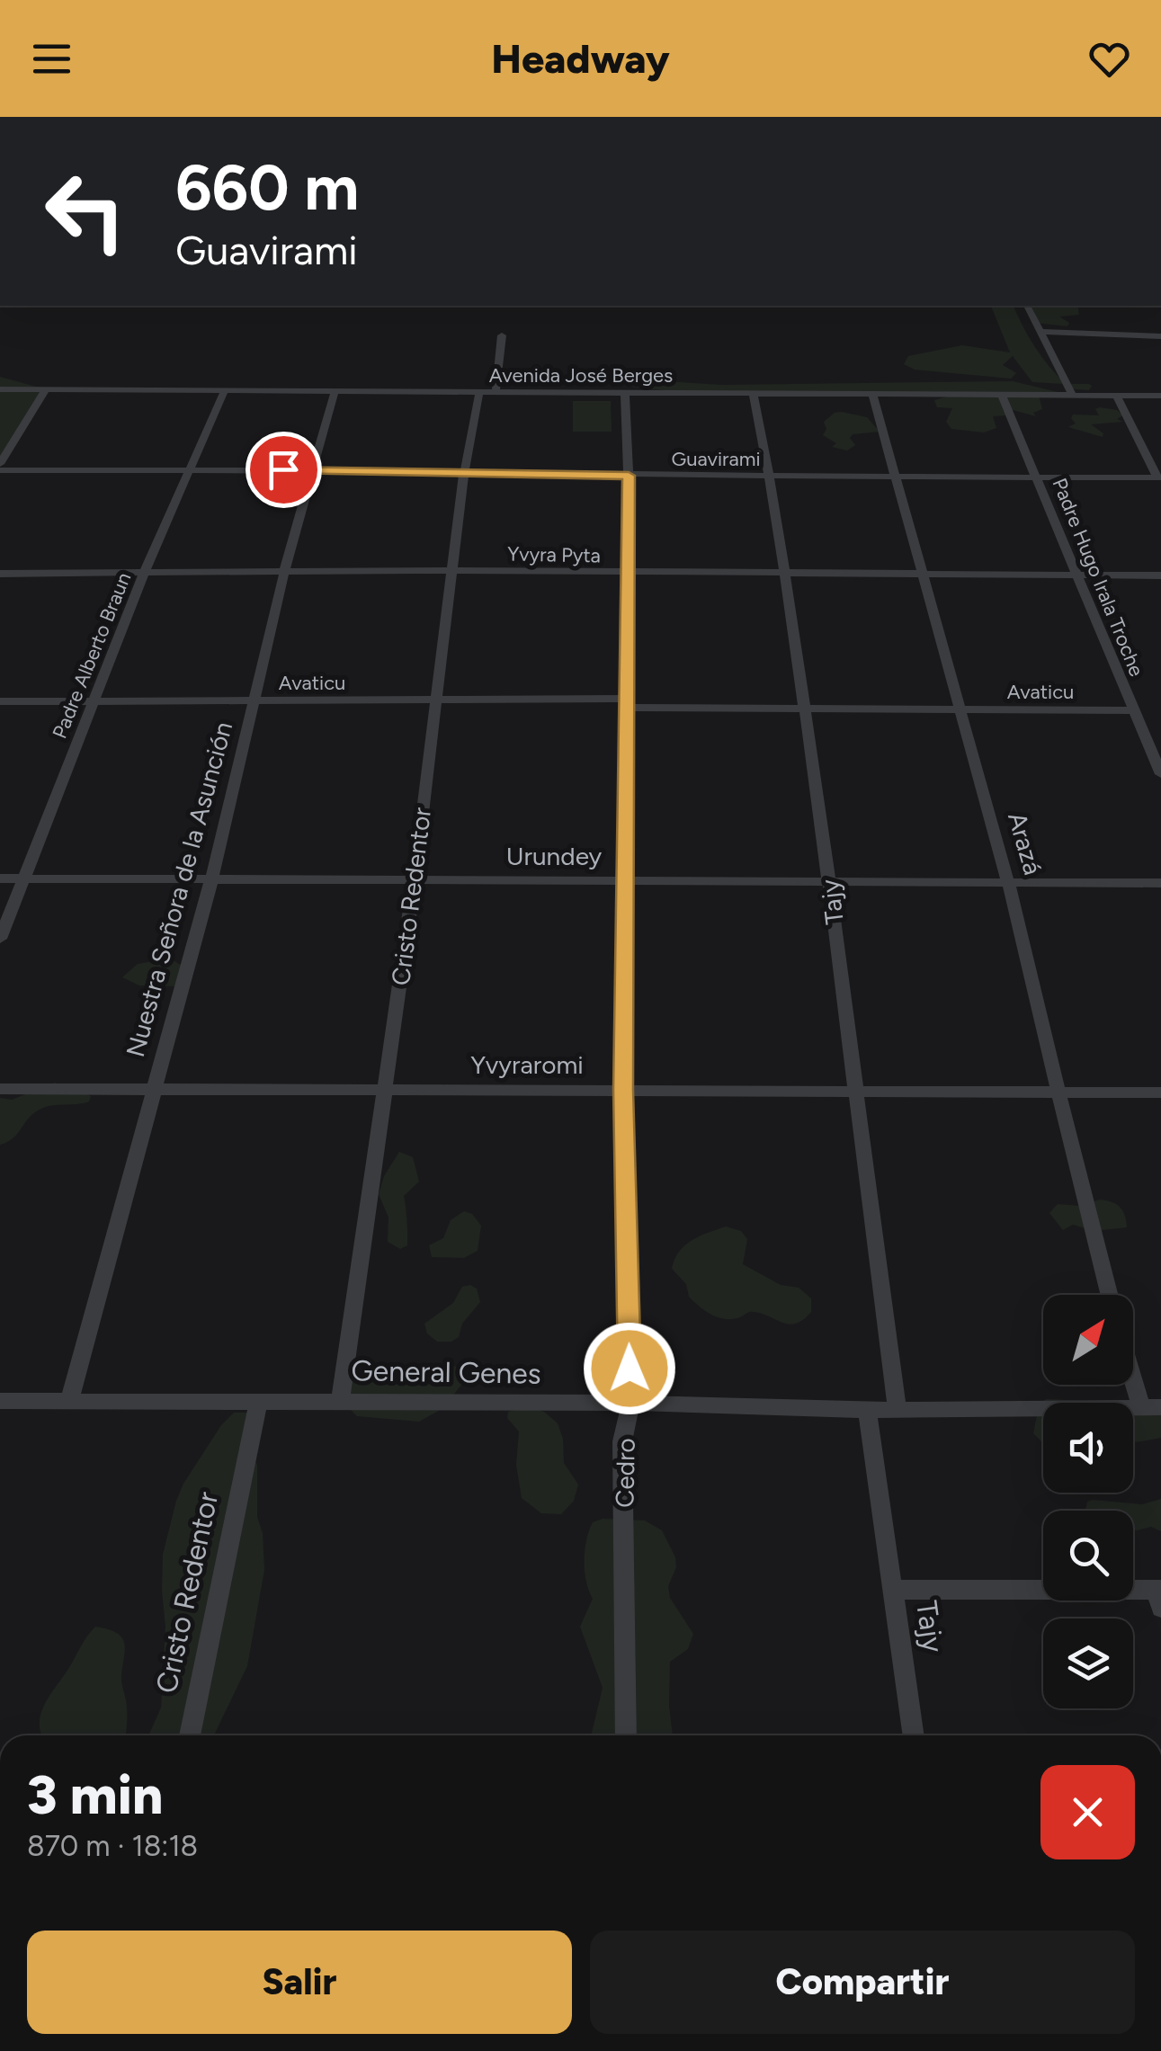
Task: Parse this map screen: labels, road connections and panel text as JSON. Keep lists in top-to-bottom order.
{
  "streets": {
    "street": [
      "Avenida José Berges",
      "Guavirami",
      "Yvyra Pyta",
      "Padre Hugo Irala Troche",
      "Padre Alberto Braun",
      "Avaticu",
      "Arazá",
      "Urundey",
      "Nuestra Señora de la Asunción",
      "Cristo Redentor",
      "Tajy",
      "Yvyraromi",
      "General Genes",
      "Cedro"
    ]
  },
  "crossings": [
    ["Avenida José Berges", "Padre Hugo Irala Troche"],
    ["Avenida José Berges", "Padre Alberto Braun"],
    ["Avenida José Berges", "Arazá"],
    ["Avenida José Berges", "Nuestra Señora de la Asunción"],
    ["Avenida José Berges", "Cristo Redentor"],
    ["Avenida José Berges", "Tajy"],
    ["Avenida José Berges", "Cedro"],
    ["Guavirami", "Padre Hugo Irala Troche"],
    ["Guavirami", "Padre Alberto Braun"],
    ["Guavirami", "Arazá"],
    ["Guavirami", "Nuestra Señora de la Asunción"],
    ["Guavirami", "Cristo Redentor"],
    ["Guavirami", "Tajy"],
    ["Guavirami", "Cedro"],
    ["Yvyra Pyta", "Padre Hugo Irala Troche"],
    ["Yvyra Pyta", "Padre Alberto Braun"],
    ["Yvyra Pyta", "Arazá"],
    ["Yvyra Pyta", "Nuestra Señora de la Asunción"],
    ["Yvyra Pyta", "Cristo Redentor"],
    ["Yvyra Pyta", "Tajy"],
    ["Yvyra Pyta", "Cedro"],
    ["Padre Hugo Irala Troche", "Avaticu"],
    ["Padre Alberto Braun", "Avaticu"],
    ["Padre Alberto Braun", "Urundey"],
    ["Avaticu", "Arazá"],
    ["Avaticu", "Nuestra Señora de la Asunción"],
    ["Avaticu", "Cristo Redentor"],
    ["Avaticu", "Tajy"],
    ["Avaticu", "Cedro"],
    ["Arazá", "Urundey"],
    ["Arazá", "Yvyraromi"],
    ["Urundey", "Nuestra Señora de la Asunción"],
    ["Urundey", "Cristo Redentor"],
    ["Urundey", "Tajy"],
    ["Urundey", "Cedro"],
    ["Nuestra Señora de la Asunción", "Yvyraromi"],
    ["Nuestra Señora de la Asunción", "General Genes"],
    ["Cristo Redentor", "Yvyraromi"],
    ["Cristo Redentor", "General Genes"],
    ["Tajy", "Yvyraromi"],
    ["Tajy", "General Genes"],
    ["Yvyraromi", "Cedro"],
    ["General Genes", "Cedro"]
  ],
  "north": "top right",
  "page": {
    "header": "Headway",
    "turn": ["660 m", "Guavirami"],
    "heading": ["3 min", "870 m · 18:18"],
    "buttons": ["Salir", "Compartir"]
  }
}
